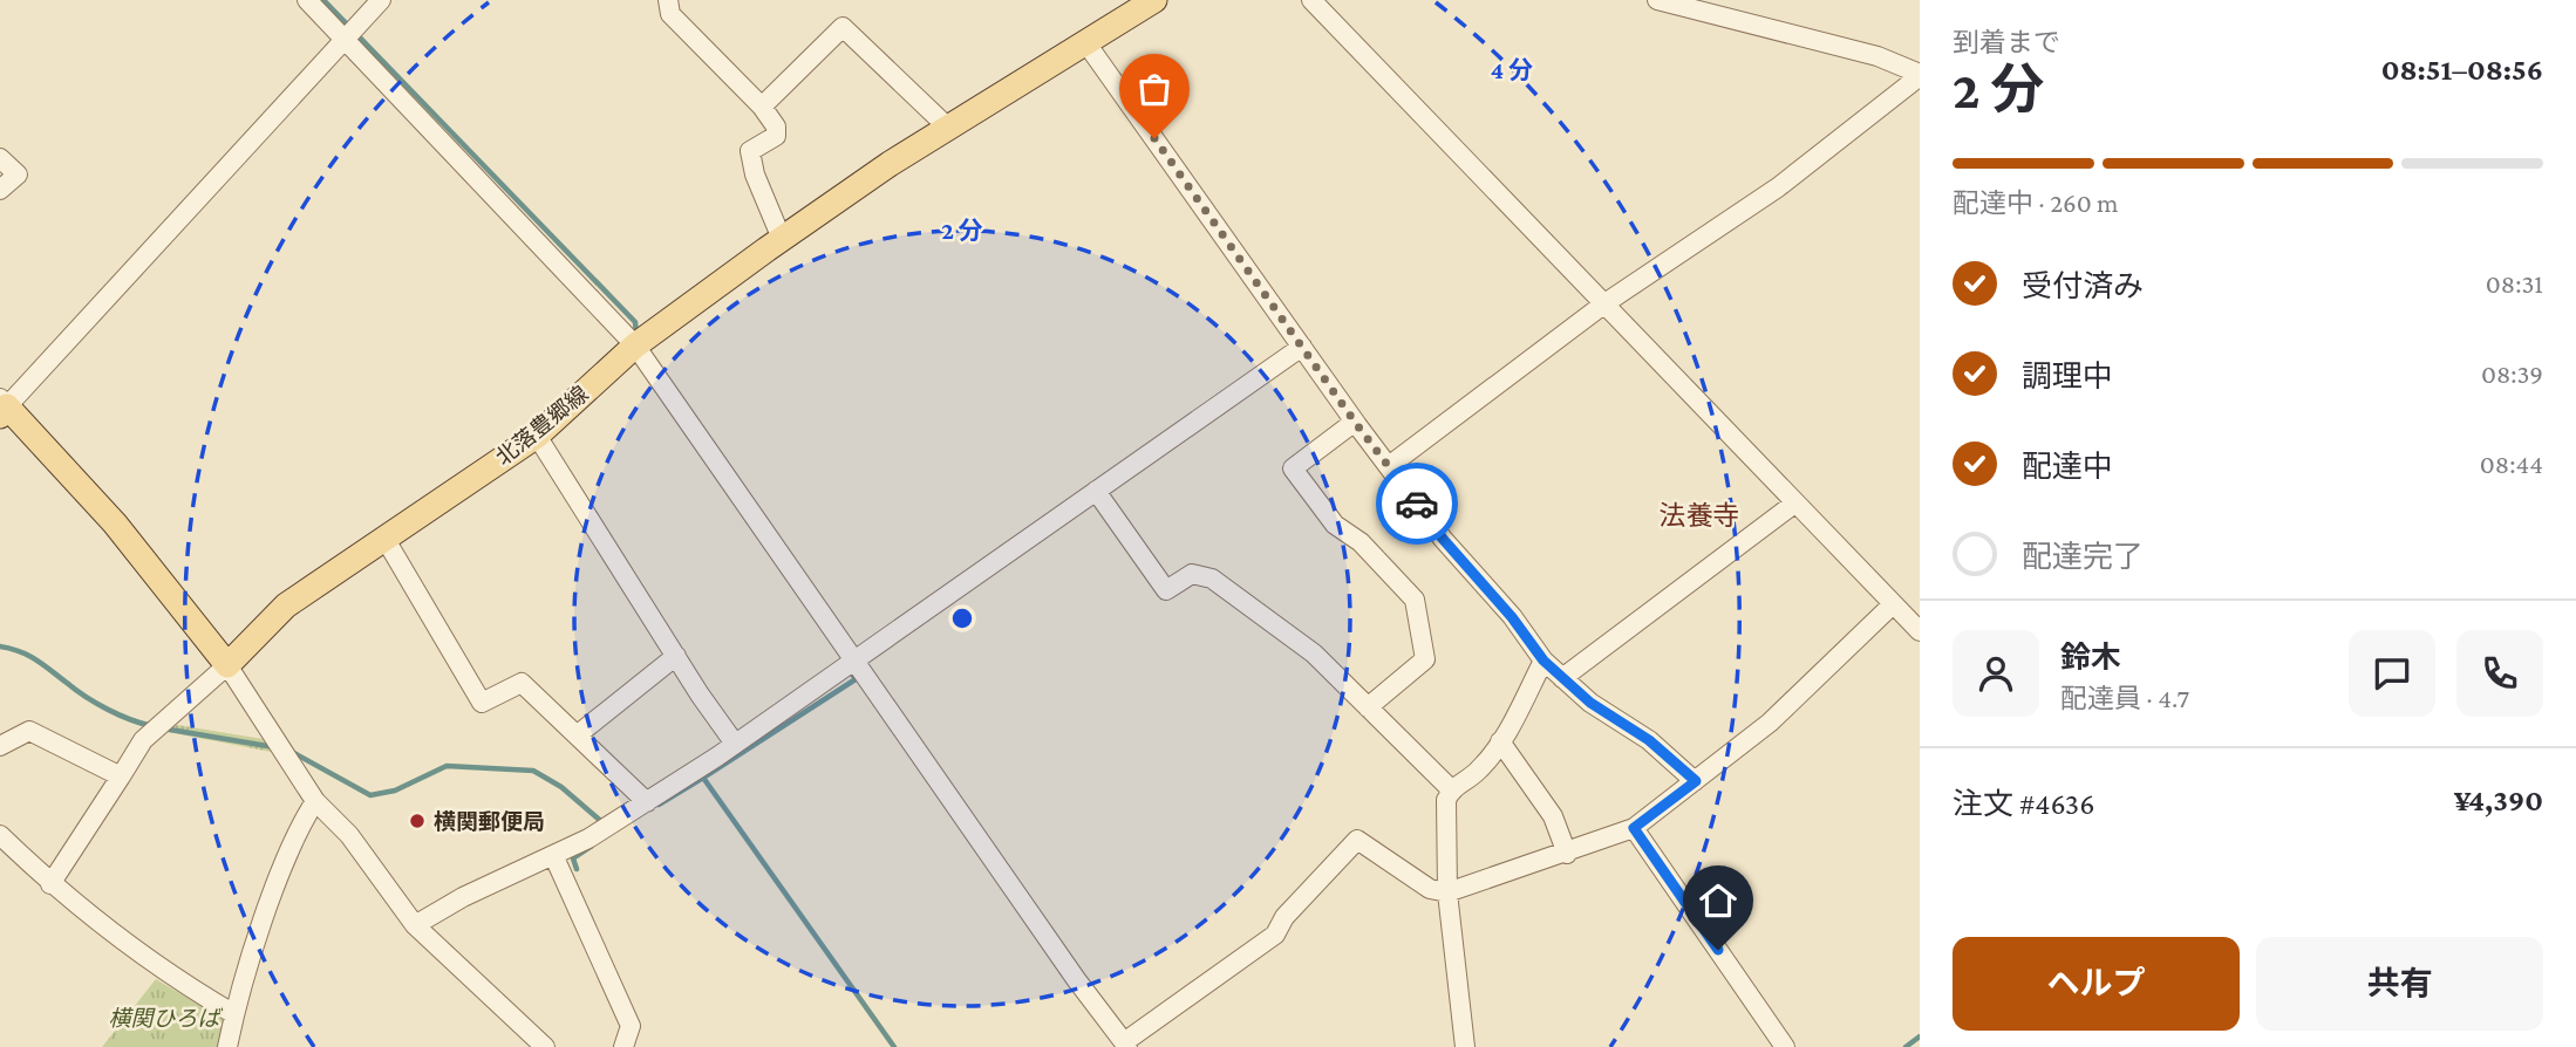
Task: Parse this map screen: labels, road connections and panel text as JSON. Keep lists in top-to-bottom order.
{
  "streets": {
    "main road": ["北落豊郷線"]
  },
  "districts": ["法養寺"],
  "parks": ["横関ひろば"],
  "places": ["横関郵便局"],
  "page": {
    "heading": ["2 分", "到着まで", "08:51–08:56"],
    "panel": [
      "鈴木",
      "配達員 · 4.7",
      "注文 #4636",
      "¥4,390"
    ],
    "bar": "配達中 · 260 m",
    "list": [
      ["受付済み", "08:31"],
      ["調理中", "08:39"],
      ["配達中", "08:44"],
      "配達完了"
    ],
    "buttons": ["ヘルプ", "共有"]
  },
  "rings": ["4 分", "2 分"]
}
